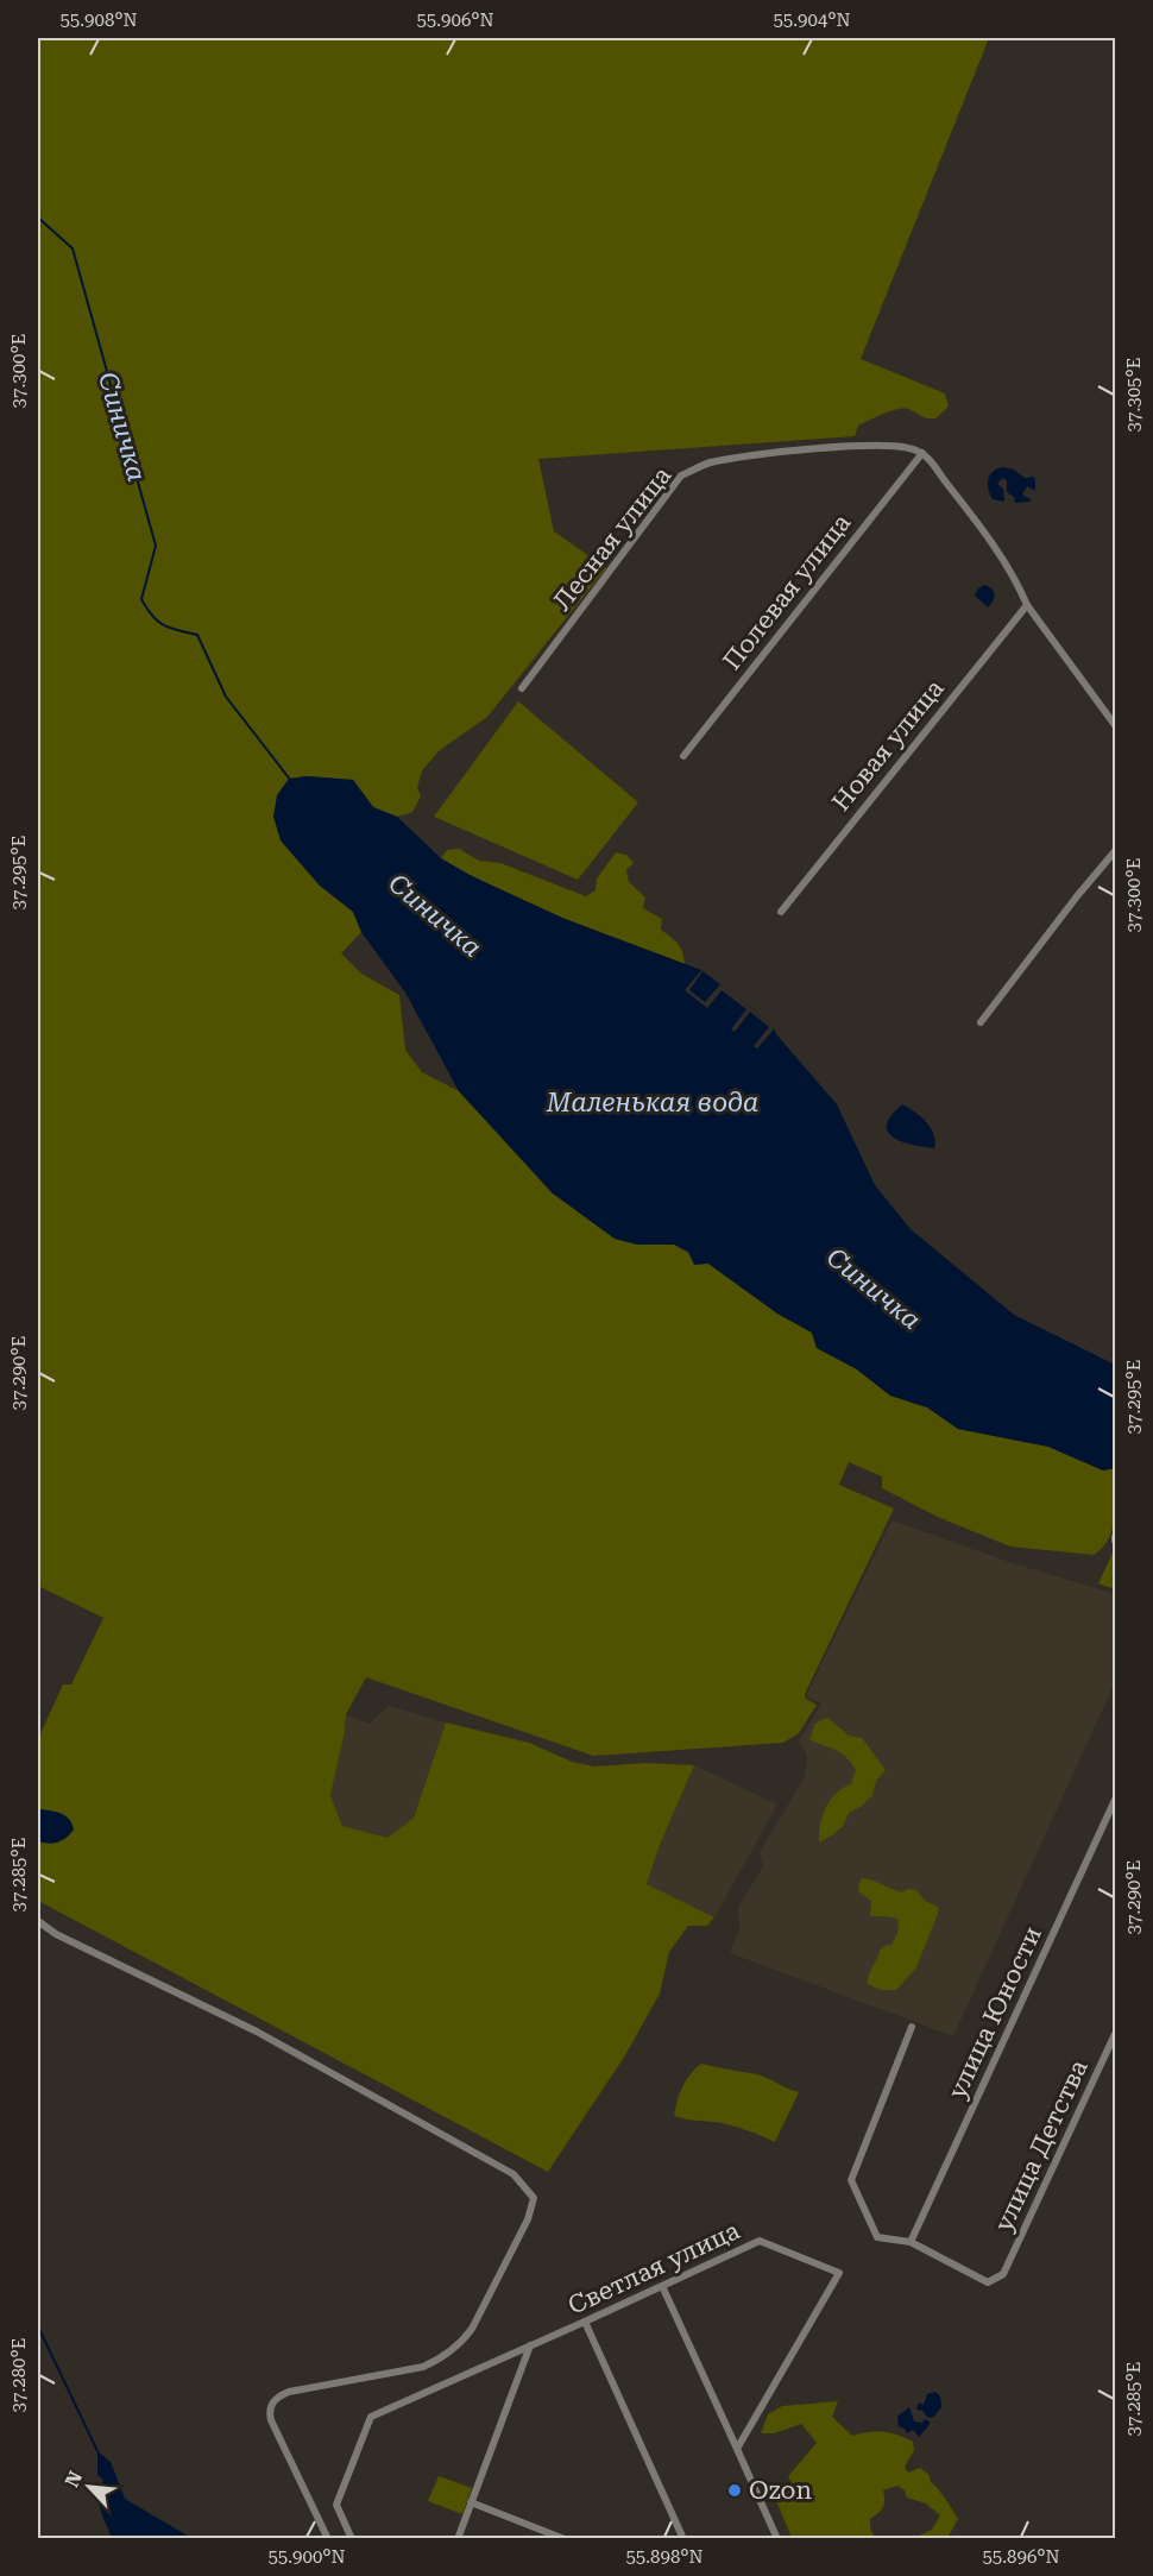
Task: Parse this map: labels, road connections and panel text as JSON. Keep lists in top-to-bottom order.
{
  "streets": {
    "street": [
      "Лесная улица",
      "Полевая улица",
      "Новая улица",
      "улица Юности",
      "улица Детства",
      "Светлая улица"
    ]
  },
  "crossings": [
    ["Лесная улица", "Полевая улица"],
    ["улица Юности", "улица Детства"]
  ],
  "water": ["Синичка", "Маленькая вода"],
  "places": ["Ozon"],
  "north": "top left",
  "coordinates": [
    "55.908°N",
    "55.906°N",
    "55.904°N",
    "37.300°E",
    "37.305°E",
    "37.295°E",
    "37.290°E",
    "37.285°E",
    "37.280°E",
    "55.900°N",
    "55.898°N",
    "55.896°N"
  ]
}
